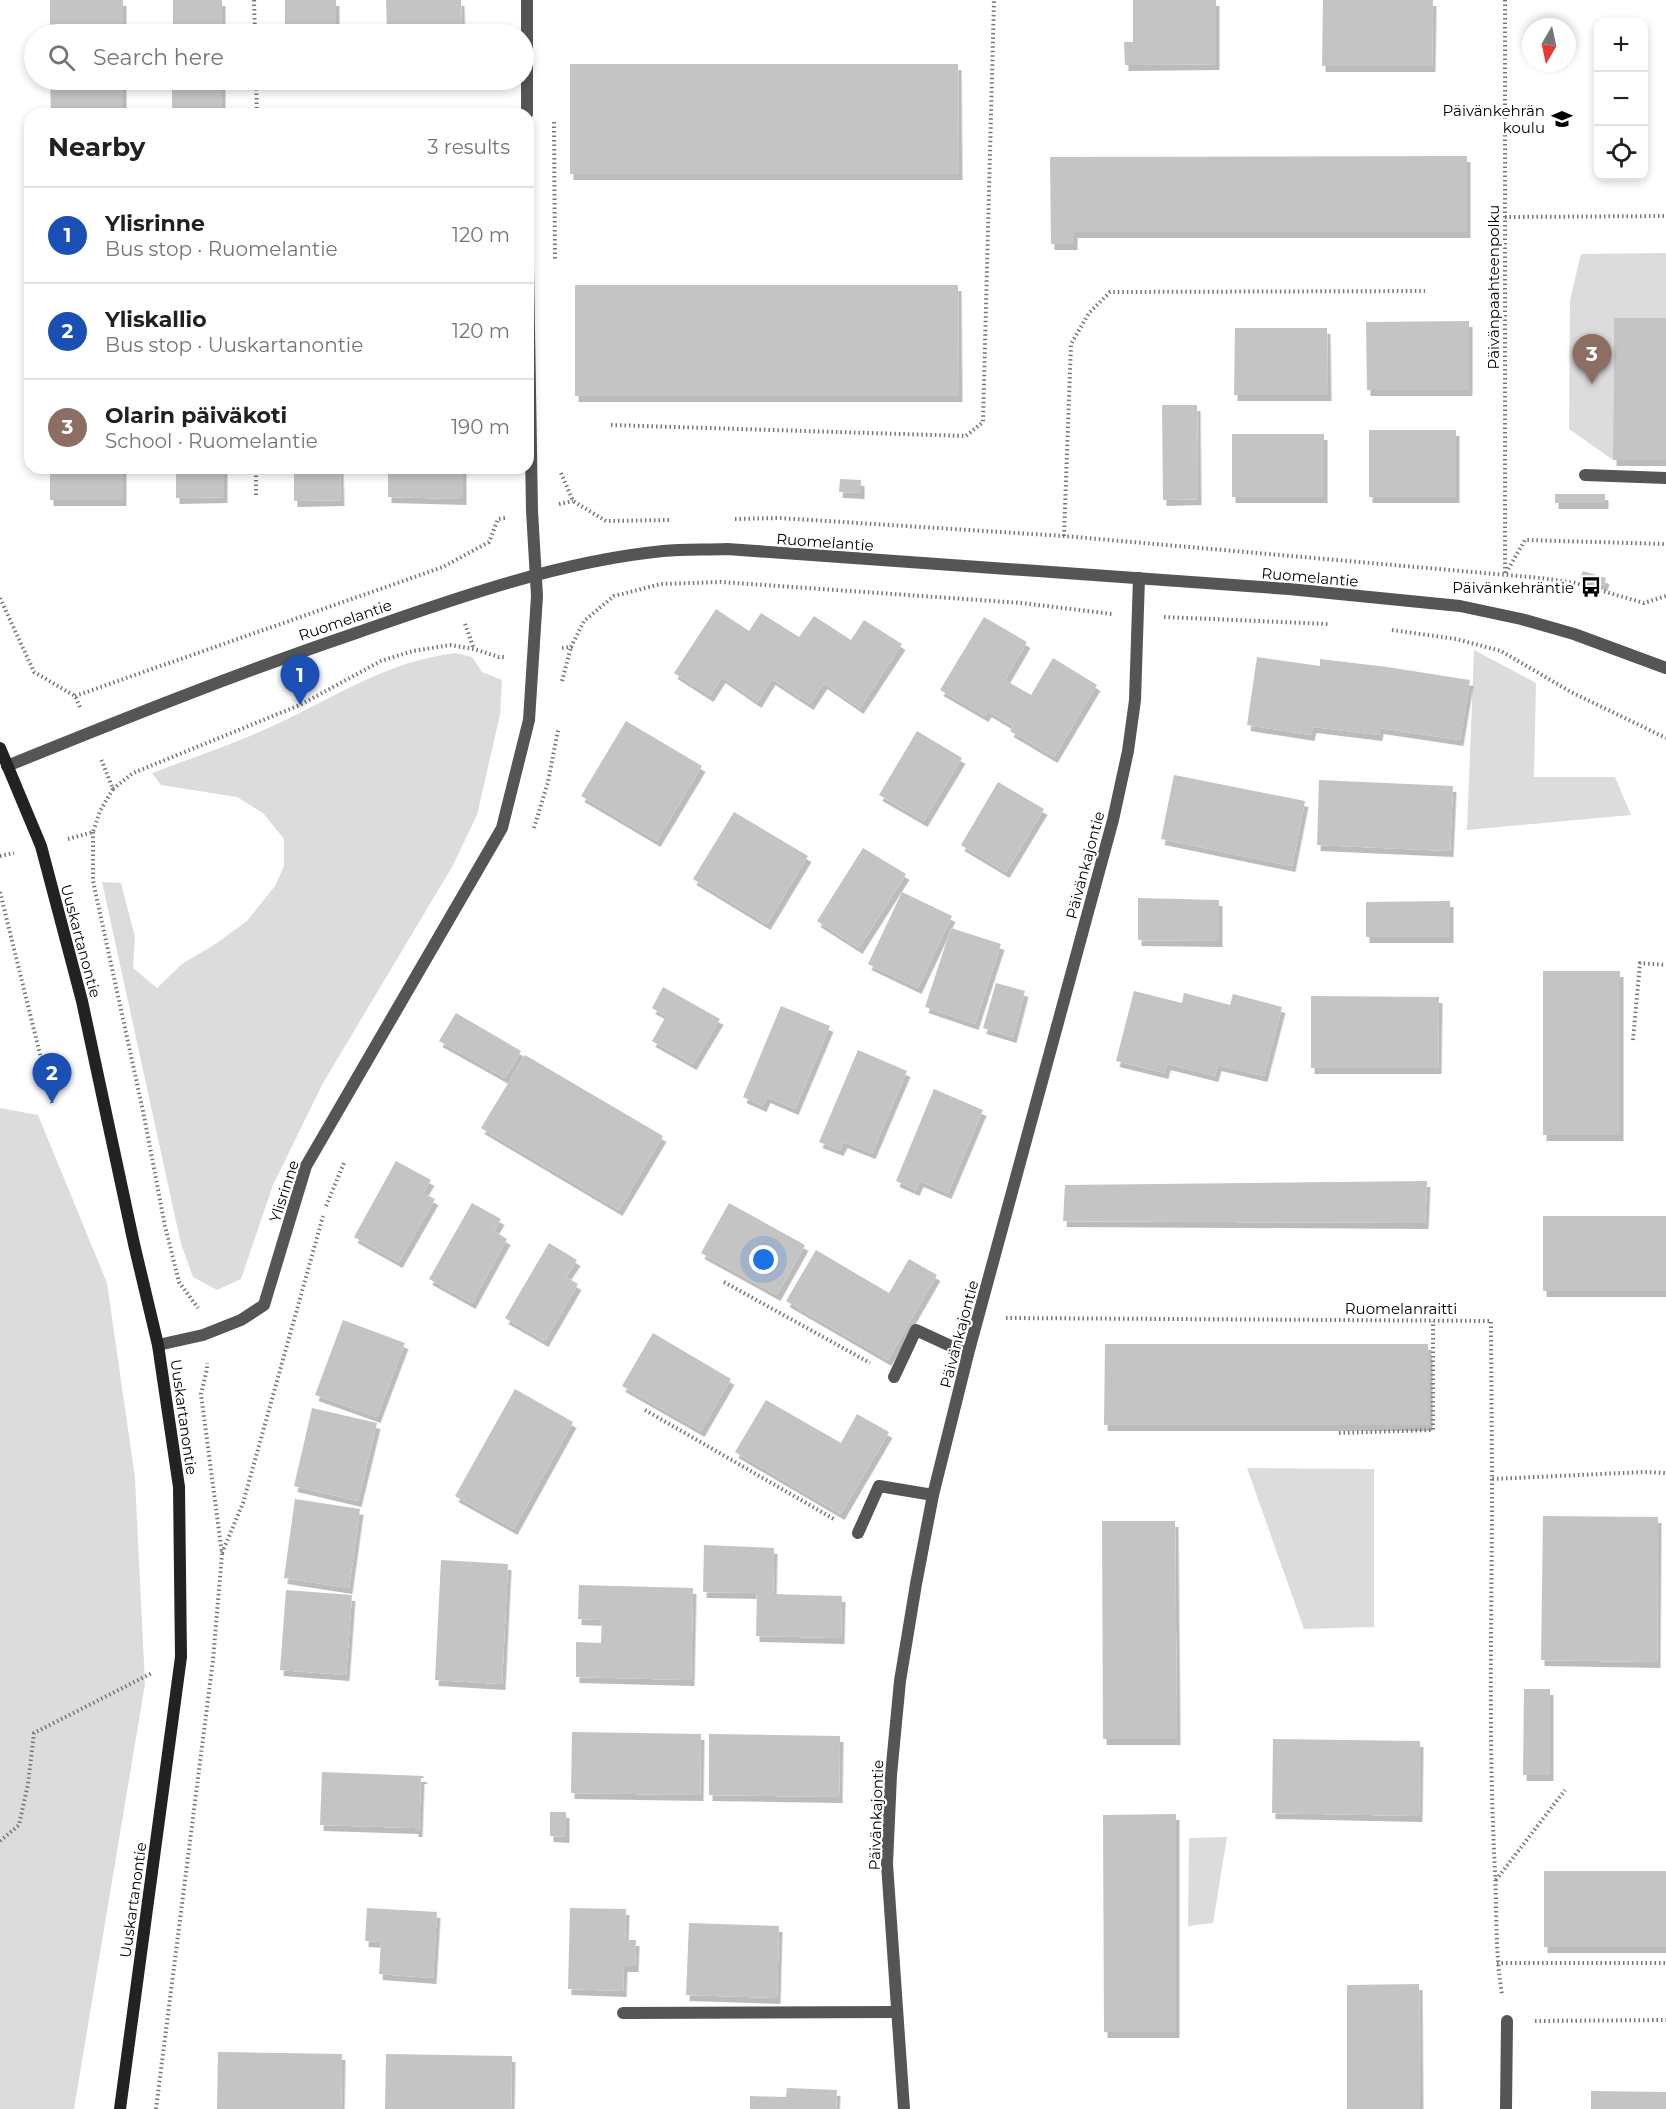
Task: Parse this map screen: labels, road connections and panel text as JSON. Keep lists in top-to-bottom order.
{
  "streets": {
    "main road": ["Uuskartanontie"],
    "street": ["Ruomelantie", "Päivänkajontie", "Ylisrinne"],
    "path": ["Päivänpaahteenpolku", "Ruomelanraitti"]
  },
  "crossings": [
    ["Ruomelantie", "Päivänkajontie"],
    ["Ruomelantie", "Uuskartanontie"],
    ["Ruomelantie", "Ylisrinne"],
    ["Päivänkajontie", "Ruomelanraitti"],
    ["Uuskartanontie", "Ylisrinne"]
  ],
  "places": {
    "school or university": ["Päivänkehrän koulu"],
    "bus stop": ["Päivänkehräntie"]
  },
  "north": "bottom",
  "page": {
    "map_buttons": ["+", "−"],
    "search": "Search here",
    "heading": ["Nearby", "3 results"],
    "list": [
      {
        "mark": "1",
        "name": "Ylisrinne",
        "note": "Bus stop · Ruomelantie",
        "value": "120 m"
      },
      {
        "mark": "2",
        "name": "Yliskallio",
        "note": "Bus stop · Uuskartanontie",
        "value": "120 m"
      },
      {
        "mark": "3",
        "name": "Olarin päiväkoti",
        "note": "School · Ruomelantie",
        "value": "190 m"
      }
    ],
    "pins": ["3", "1", "2"]
  }
}
